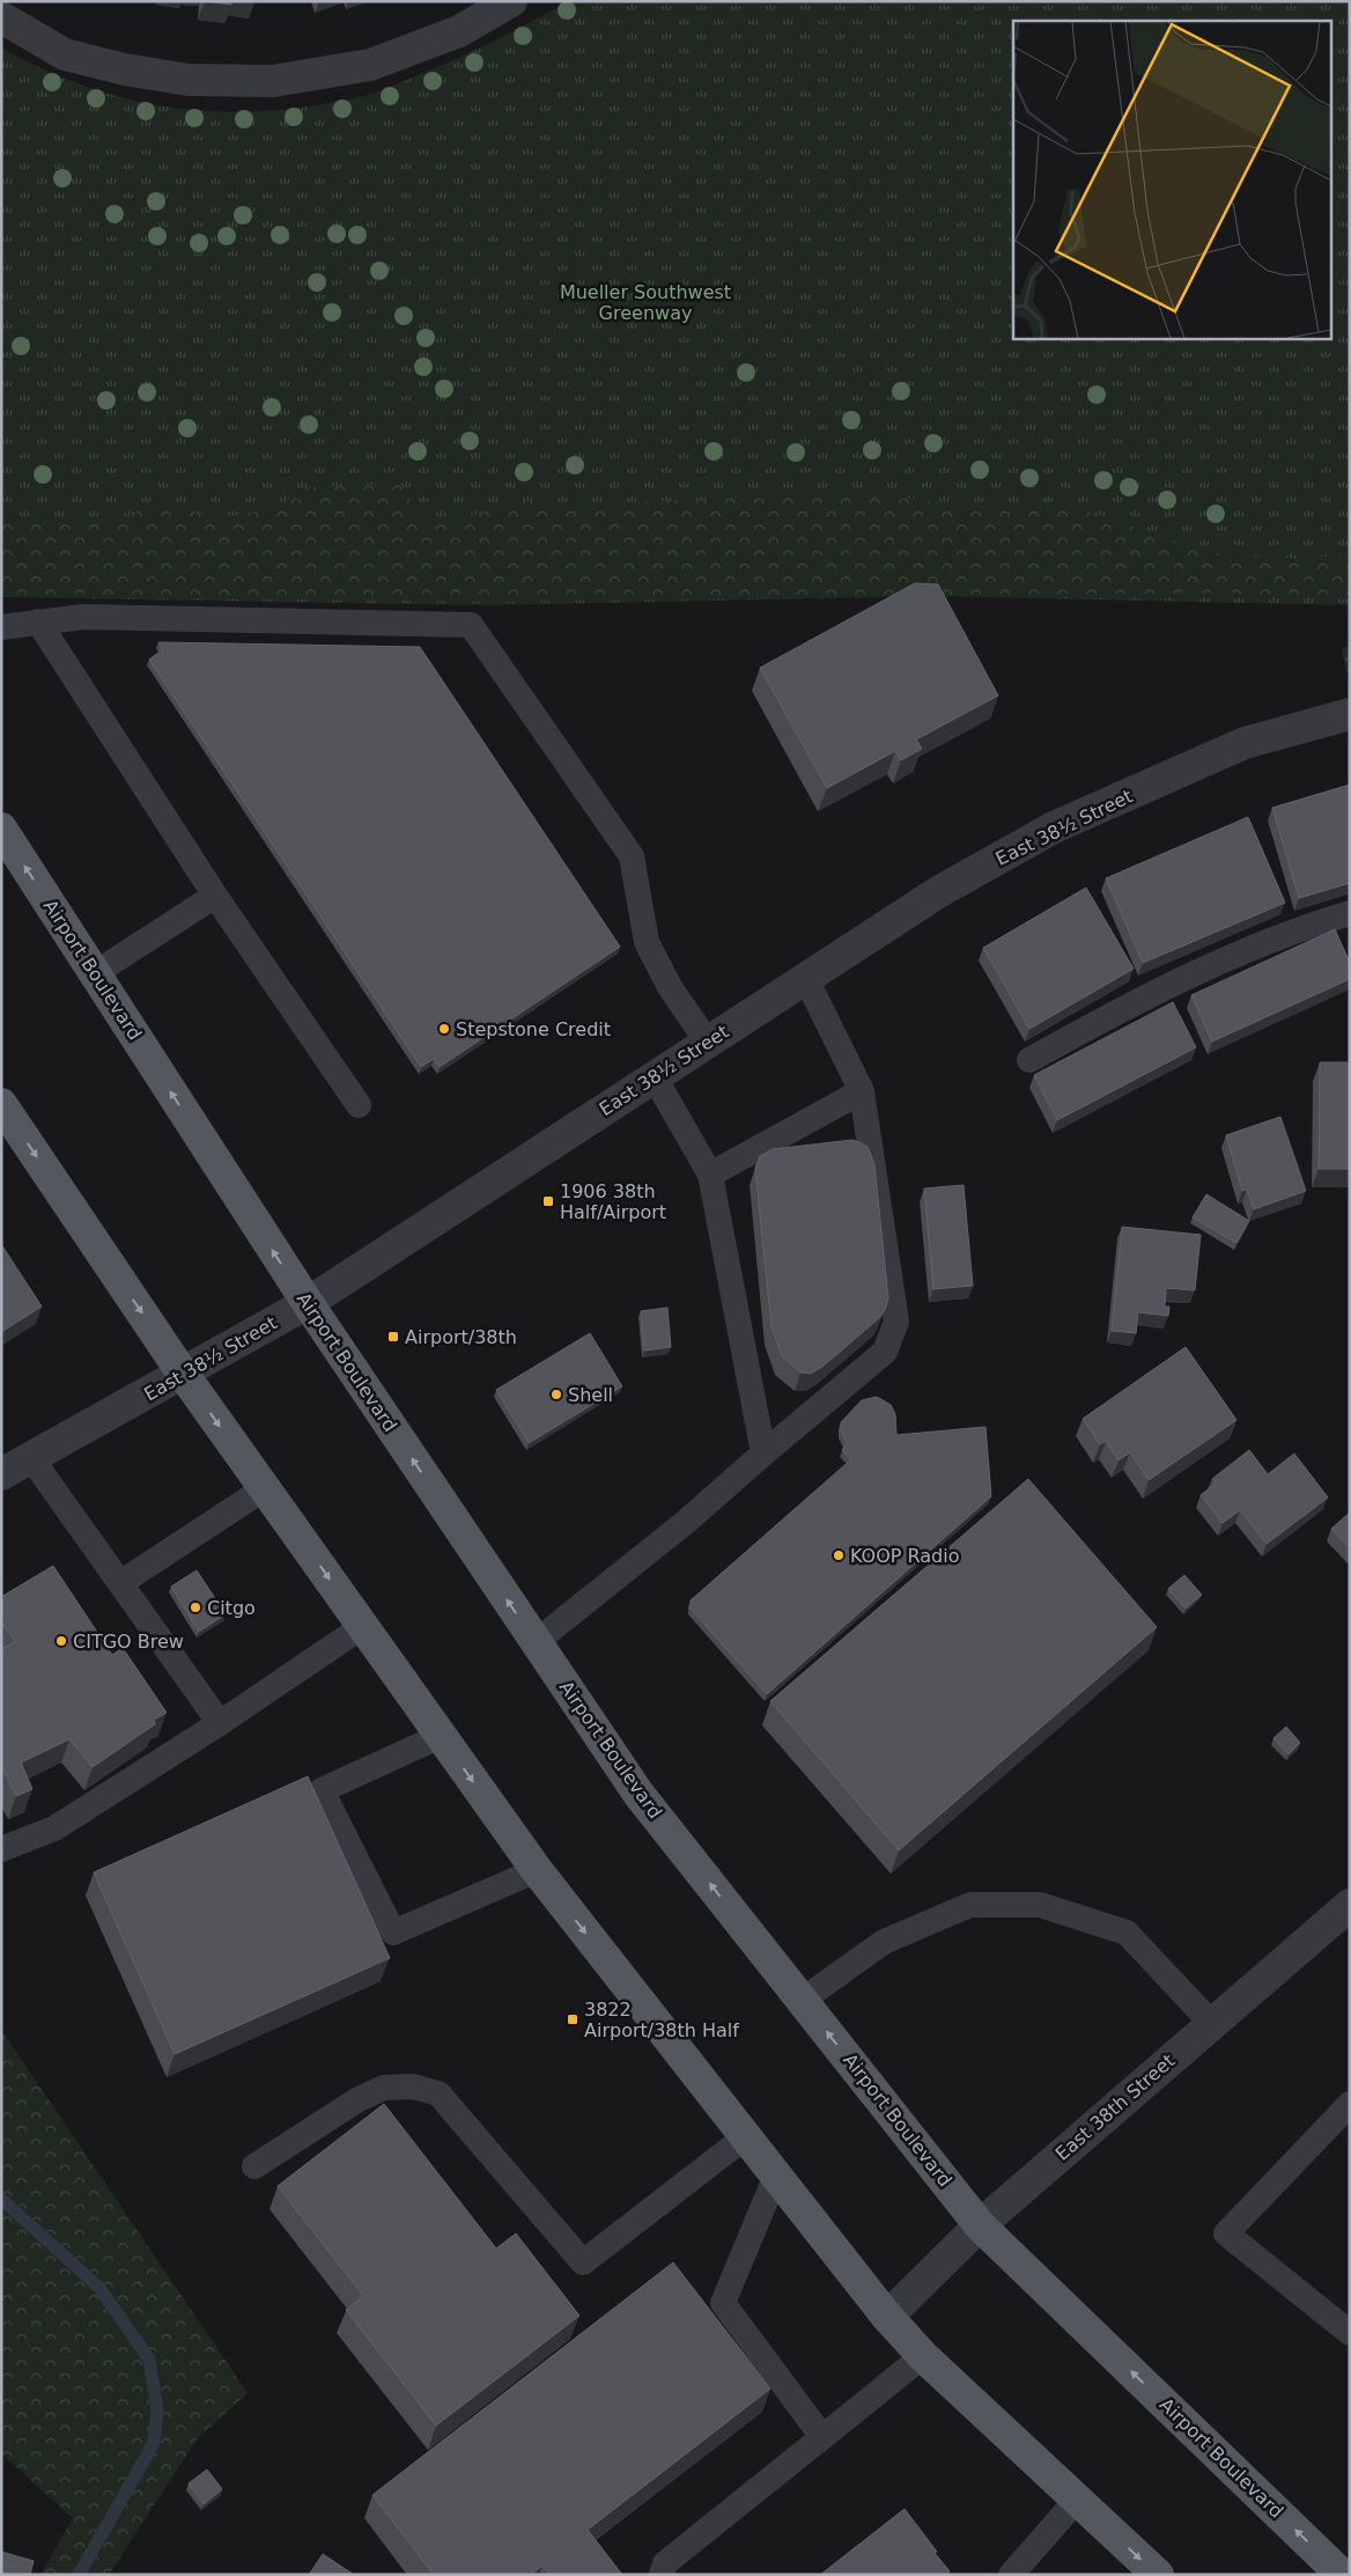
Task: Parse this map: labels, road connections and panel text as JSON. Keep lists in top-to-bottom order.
{
  "streets": {
    "main road": ["Airport Boulevard"],
    "street": ["East 38½ Street", "East 38th Street"]
  },
  "crossings": [
    ["East 38½ Street", "Airport Boulevard"],
    ["Airport Boulevard", "East 38th Street"]
  ],
  "parks": ["Mueller Southwest Greenway"],
  "places": {
    "other": [
      "Stepstone Credit",
      "Shell",
      "KOOP Radio",
      "Citgo",
      "CITGO Brew"
    ],
    "transit": ["1906 38th Half/Airport", "Airport/38th", "3822 Airport/38th Half"]
  }
}
